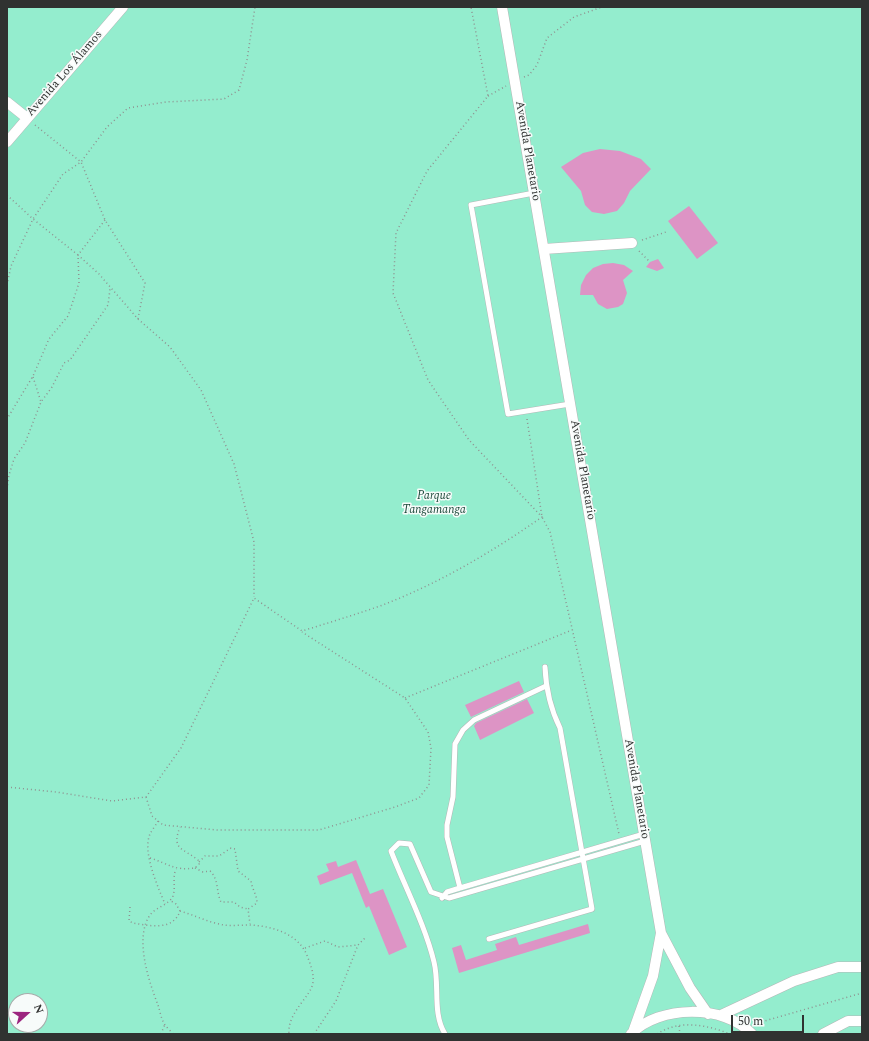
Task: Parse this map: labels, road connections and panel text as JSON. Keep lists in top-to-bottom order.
{
  "streets": {
    "street": ["Avenida Los Álamos", "Avenida Planetario"]
  },
  "parks": ["Parque Tangamanga"],
  "scale_bar": "50 m",
  "north": "right"
}
